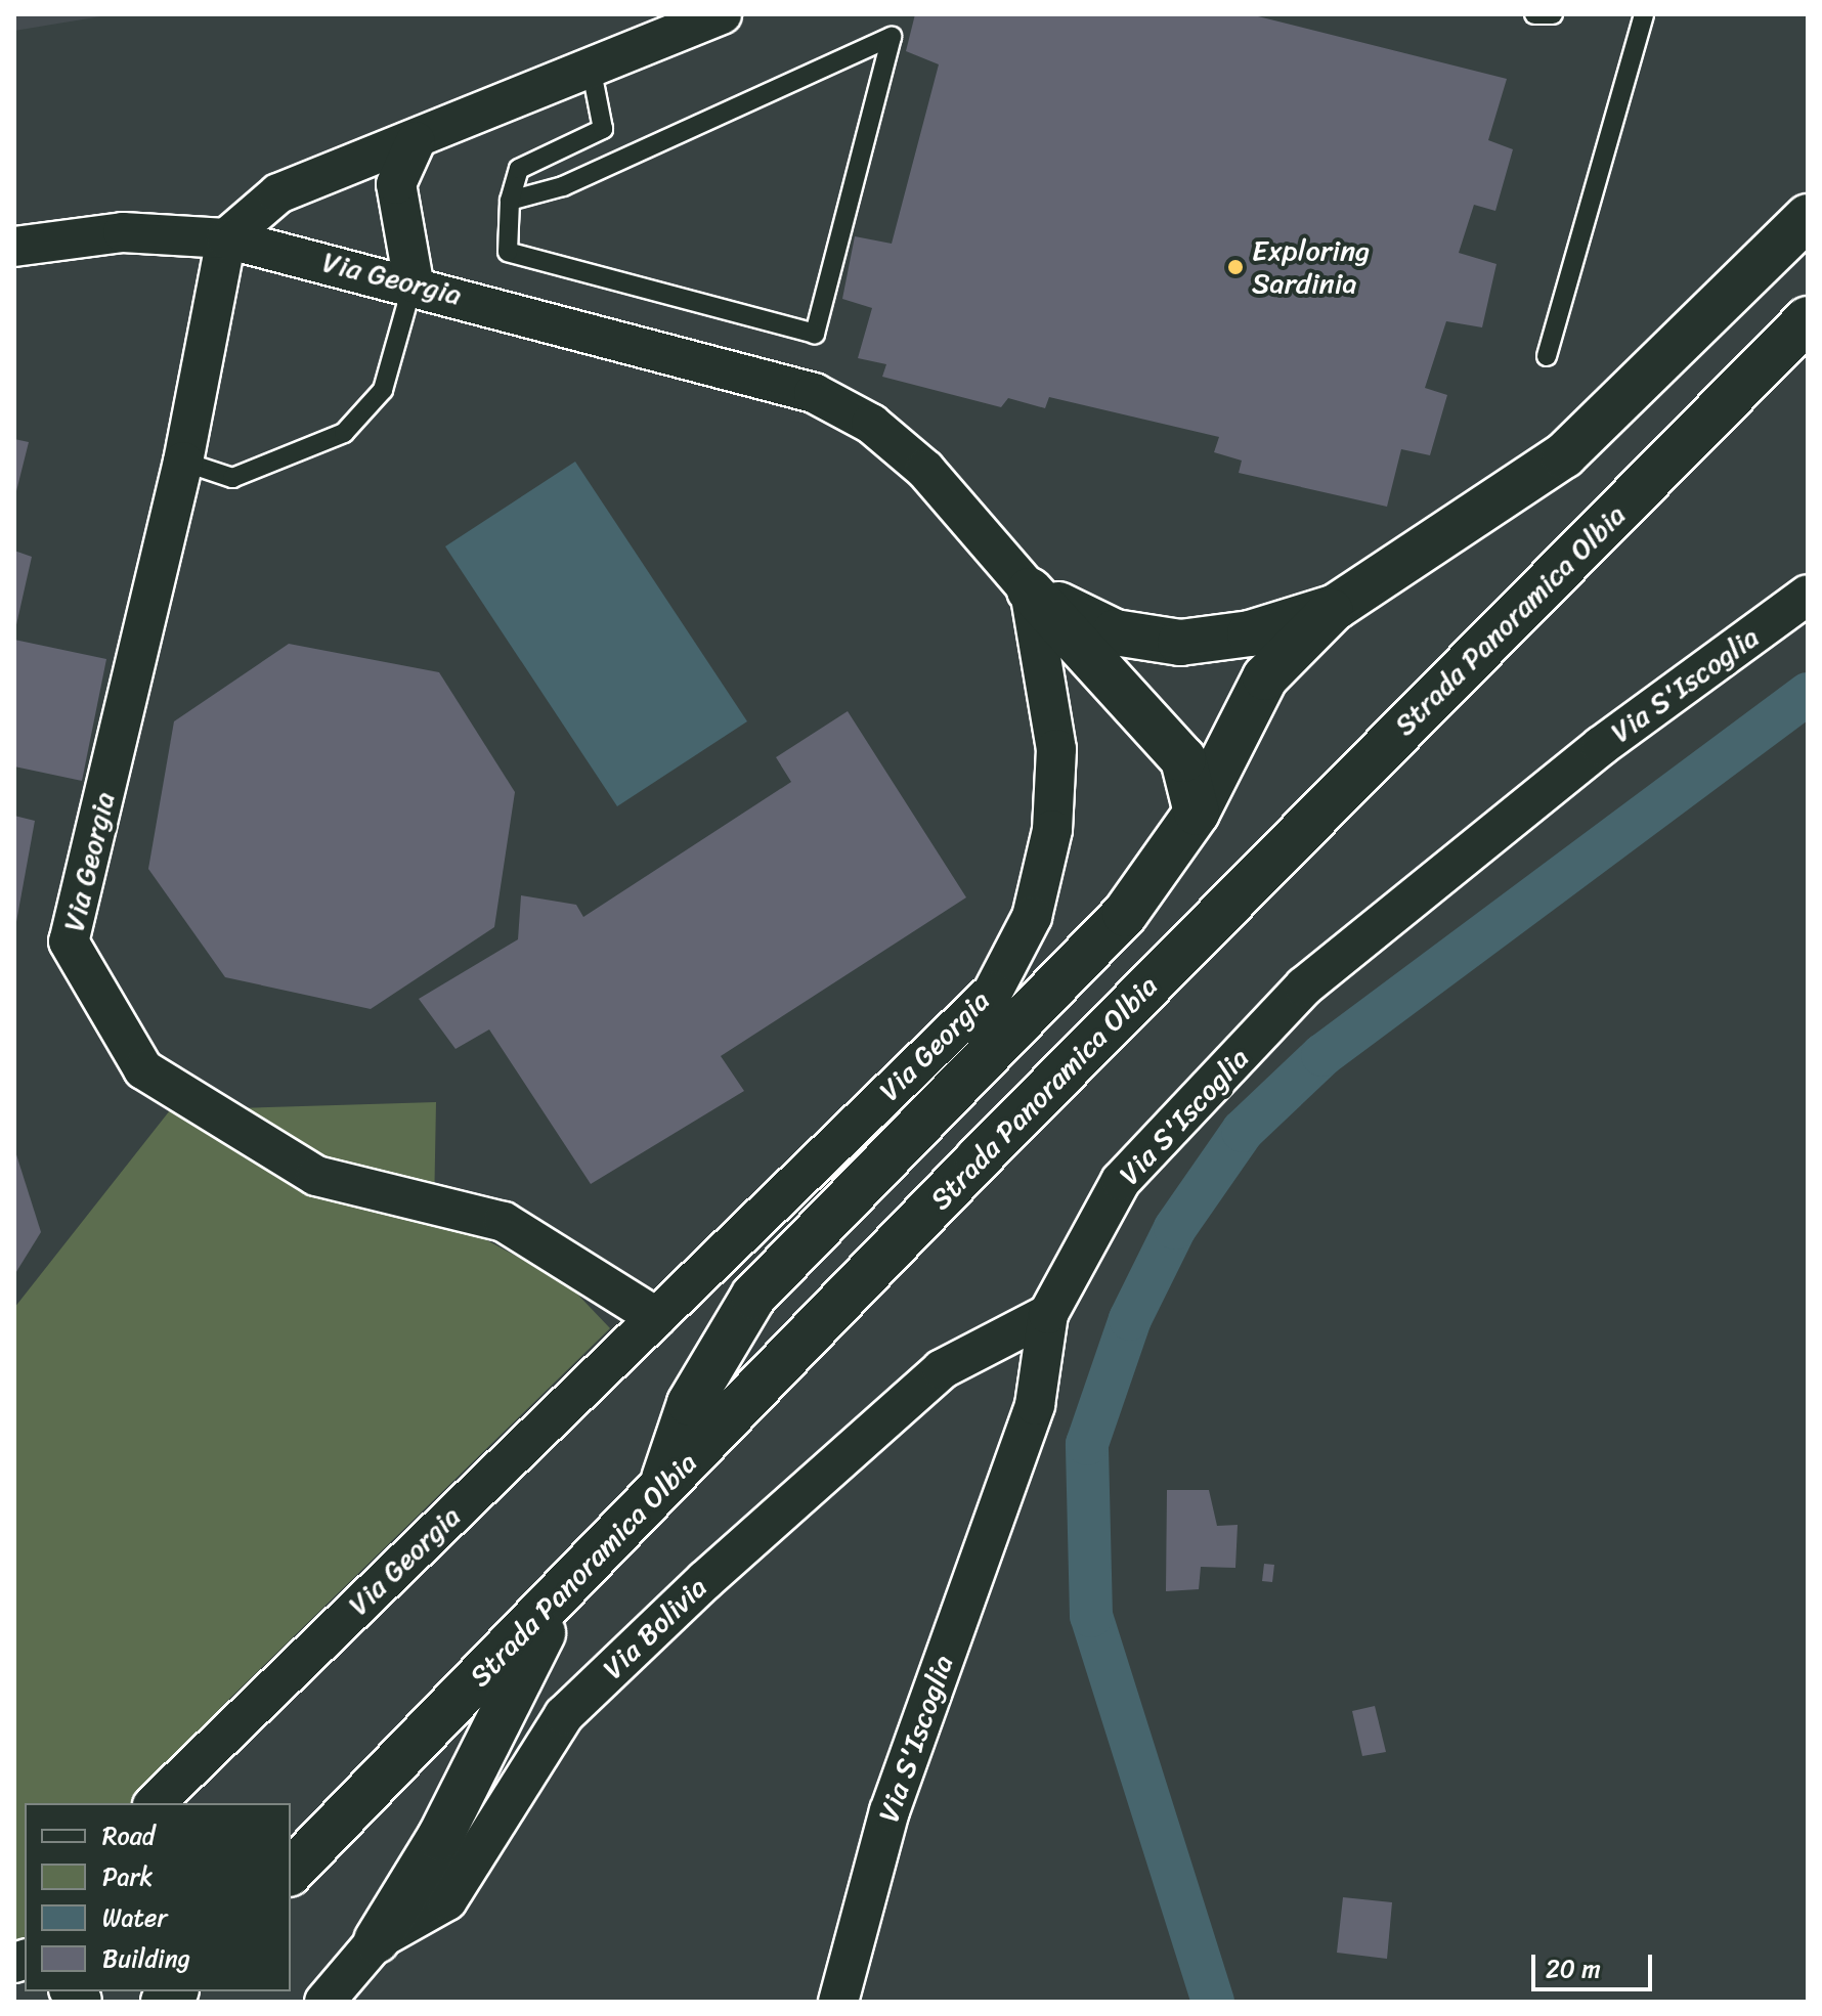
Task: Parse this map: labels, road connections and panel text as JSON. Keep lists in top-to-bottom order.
{
  "streets": {
    "highway": ["Strada Panoramica Olbia"],
    "street": ["Via Georgia", "Via S'Iscoglia", "Via Bolivia"]
  },
  "crossings": [
    ["Via S'Iscoglia", "Via Bolivia"]
  ],
  "places": ["Exploring Sardinia"],
  "legend": [
    "Road",
    "Park",
    "Water",
    "Building"
  ],
  "scale_bar": "20 m"
}
